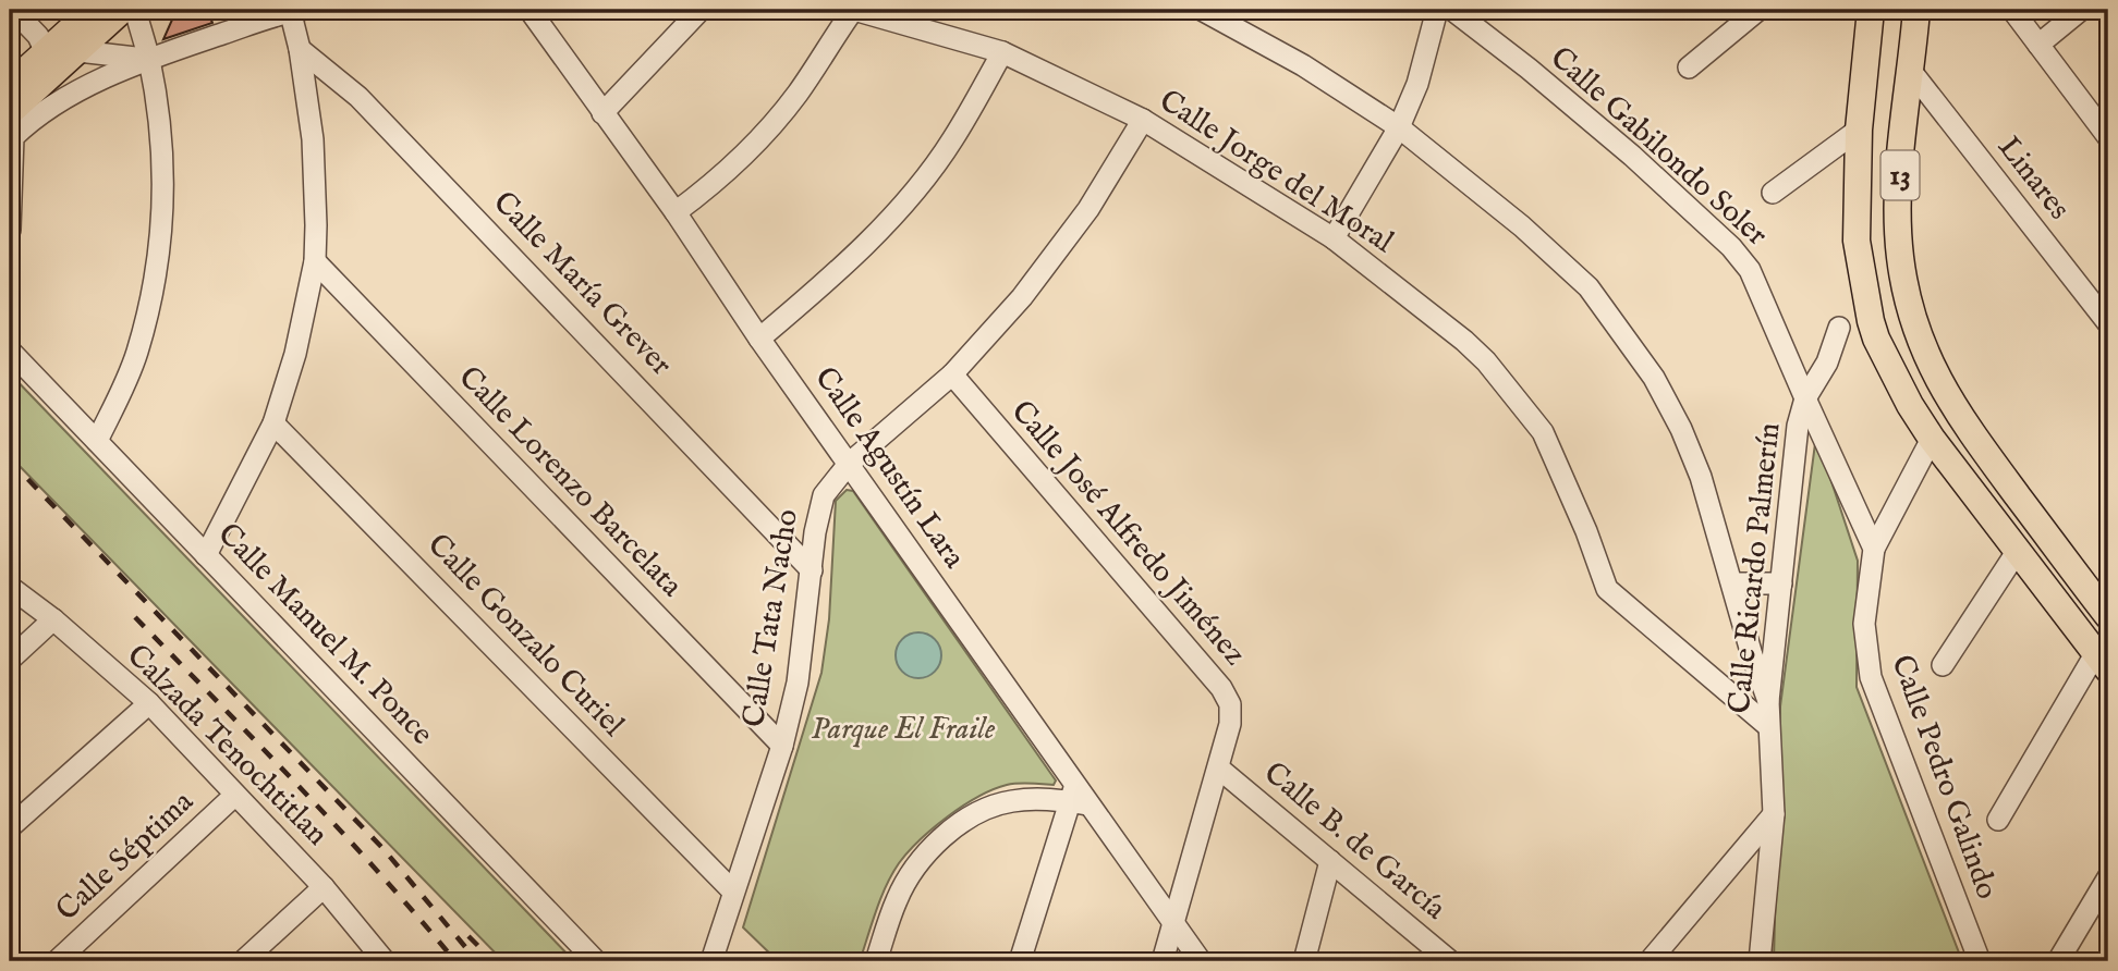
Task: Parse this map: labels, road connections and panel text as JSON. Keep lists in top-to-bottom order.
{
  "streets": {
    "main road": ["13"],
    "street": [
      "Calle Gabilondo Soler",
      "Calle Jorge del Moral",
      "Linares",
      "Calle María Grever",
      "Calle Agustín Lara",
      "Calle Lorenzo Barcelata",
      "Calle José Alfredo Jiménez",
      "Calle Ricardo Palmerín",
      "Calle Tata Nacho",
      "Calle Manuel M. Ponce",
      "Calle Gonzalo Curiel",
      "Calzada Tenochtitlan",
      "Calle Pedro Galindo",
      "Calle B. de García",
      "Calle Séptima"
    ]
  },
  "crossings": [
    ["Calle Gabilondo Soler", "Calle Ricardo Palmerín"],
    ["Calle Jorge del Moral", "Calle Ricardo Palmerín"],
    ["Calle Jorge del Moral", "Calle Tata Nacho"],
    ["13", "Linares"],
    ["Calle María Grever", "Calle Tata Nacho"],
    ["Calle Agustín Lara", "Calle José Alfredo Jiménez"],
    ["Calle Agustín Lara", "Calle Tata Nacho"],
    ["Calle Lorenzo Barcelata", "Calle Tata Nacho"],
    ["Calle José Alfredo Jiménez", "Calle Tata Nacho"],
    ["Calle José Alfredo Jiménez", "Calle B. de García"],
    ["Calle Tata Nacho", "Calle Gonzalo Curiel"],
    ["Calzada Tenochtitlan", "Calle Séptima"]
  ],
  "parks": ["Parque El Fraile"]
}
